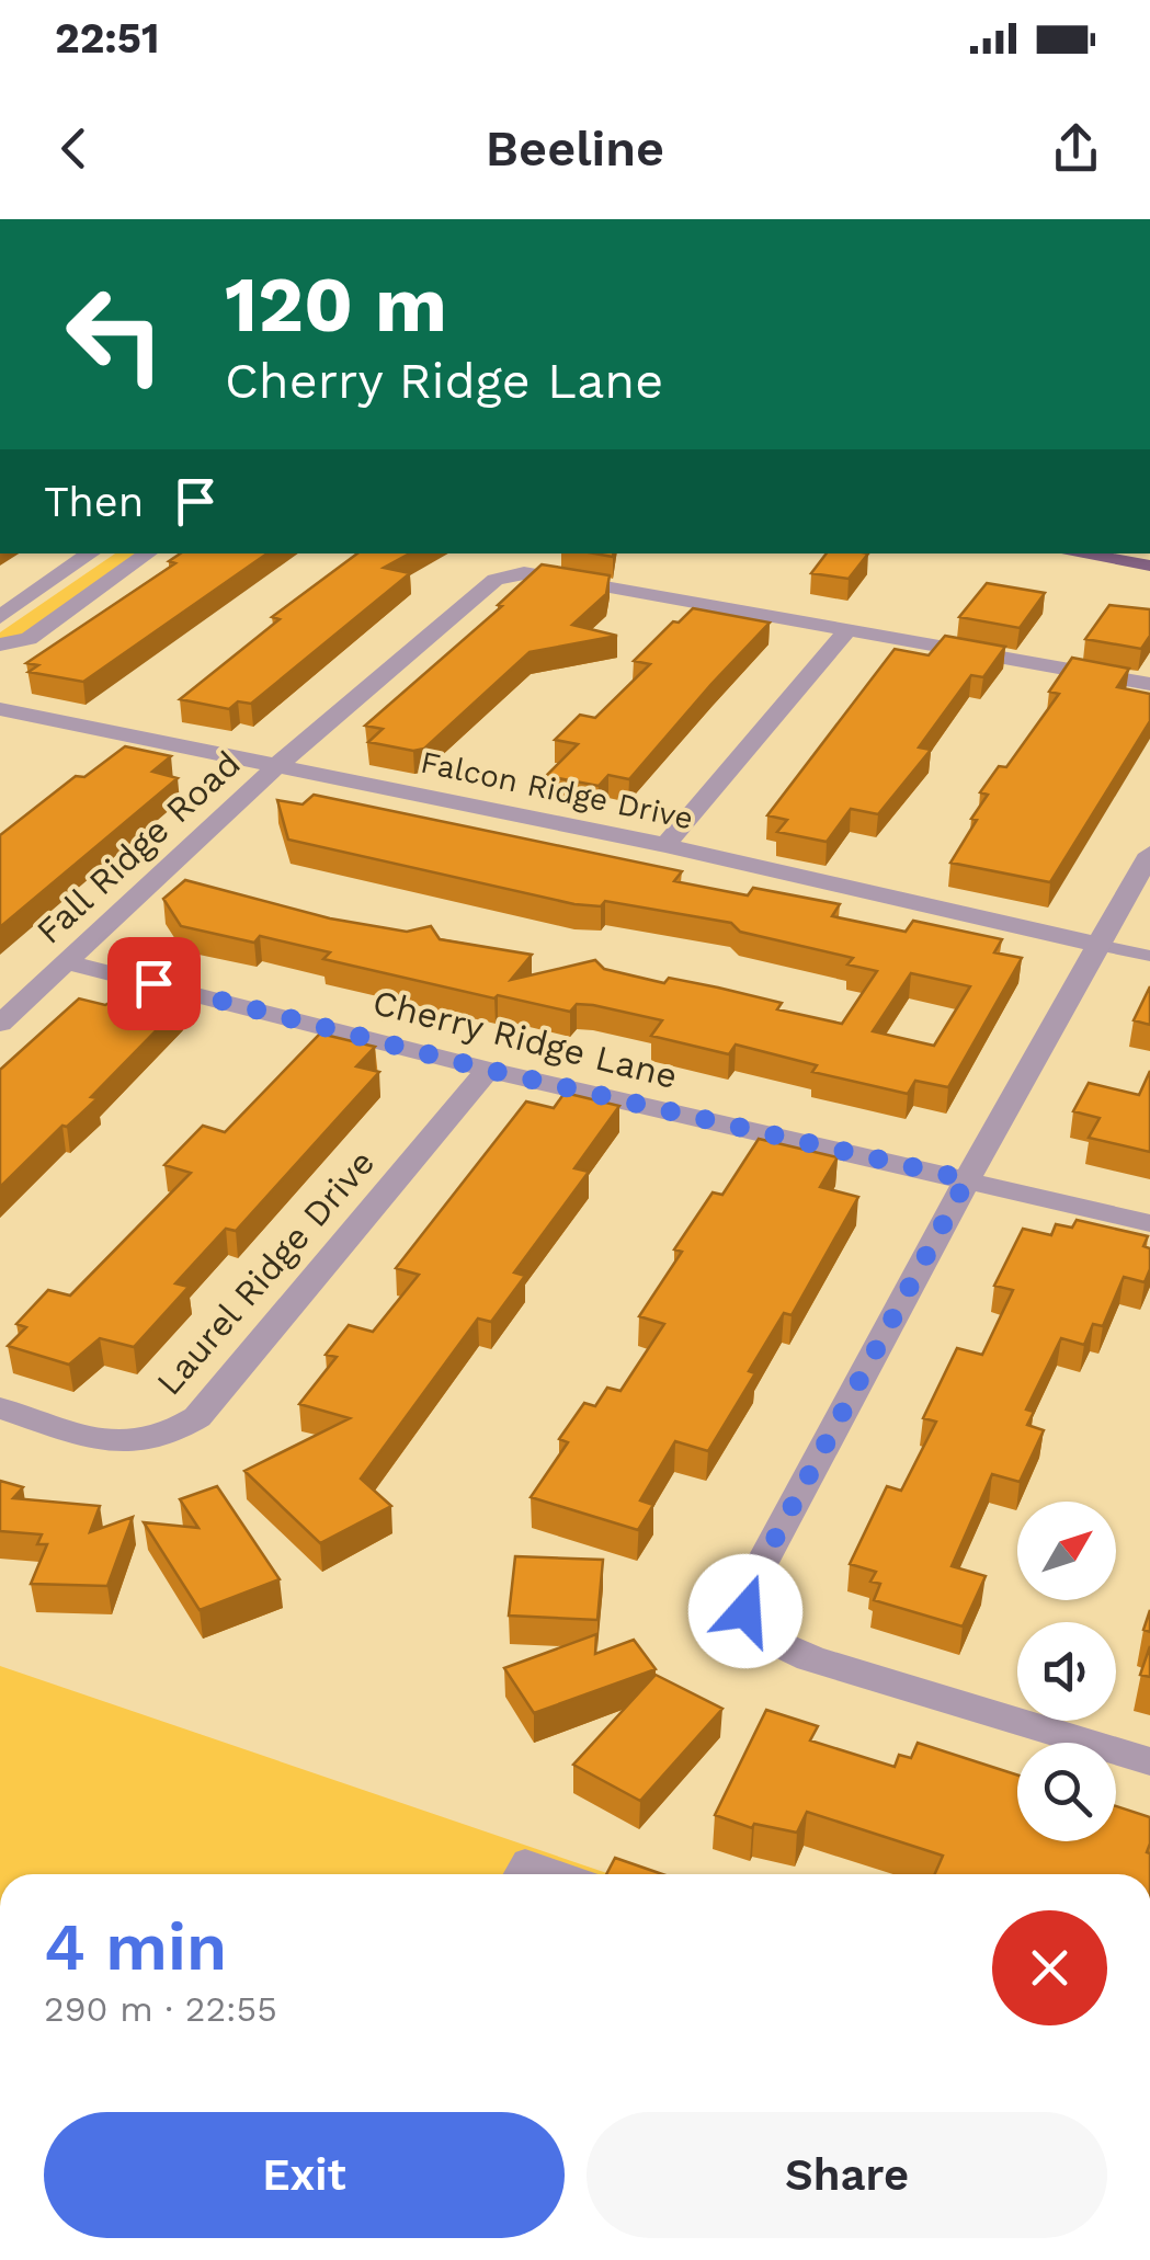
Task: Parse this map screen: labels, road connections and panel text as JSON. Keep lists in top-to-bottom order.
{
  "streets": {
    "street": [
      "Falcon Ridge Drive",
      "Fall Ridge Road",
      "Cherry Ridge Lane",
      "Laurel Ridge Drive"
    ]
  },
  "crossings": [
    ["Falcon Ridge Drive", "Fall Ridge Road"],
    ["Fall Ridge Road", "Cherry Ridge Lane"],
    ["Cherry Ridge Lane", "Laurel Ridge Drive"]
  ],
  "north": "top right",
  "page": {
    "status": "22:51",
    "header": "Beeline",
    "turn": ["120 m", "Cherry Ridge Lane"],
    "then": "Then",
    "heading": ["4 min", "290 m · 22:55"],
    "buttons": ["Exit", "Share"]
  }
}
